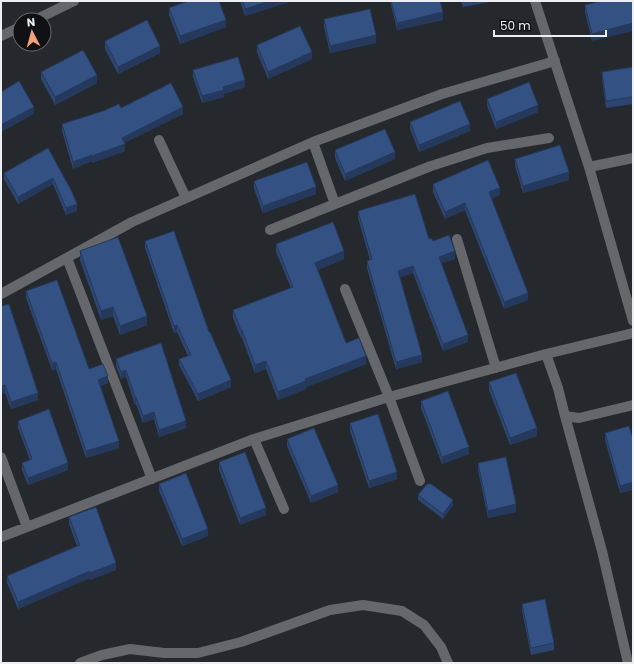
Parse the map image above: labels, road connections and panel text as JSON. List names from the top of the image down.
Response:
{
  "scale_bar": "50 m",
  "north": "top"
}
